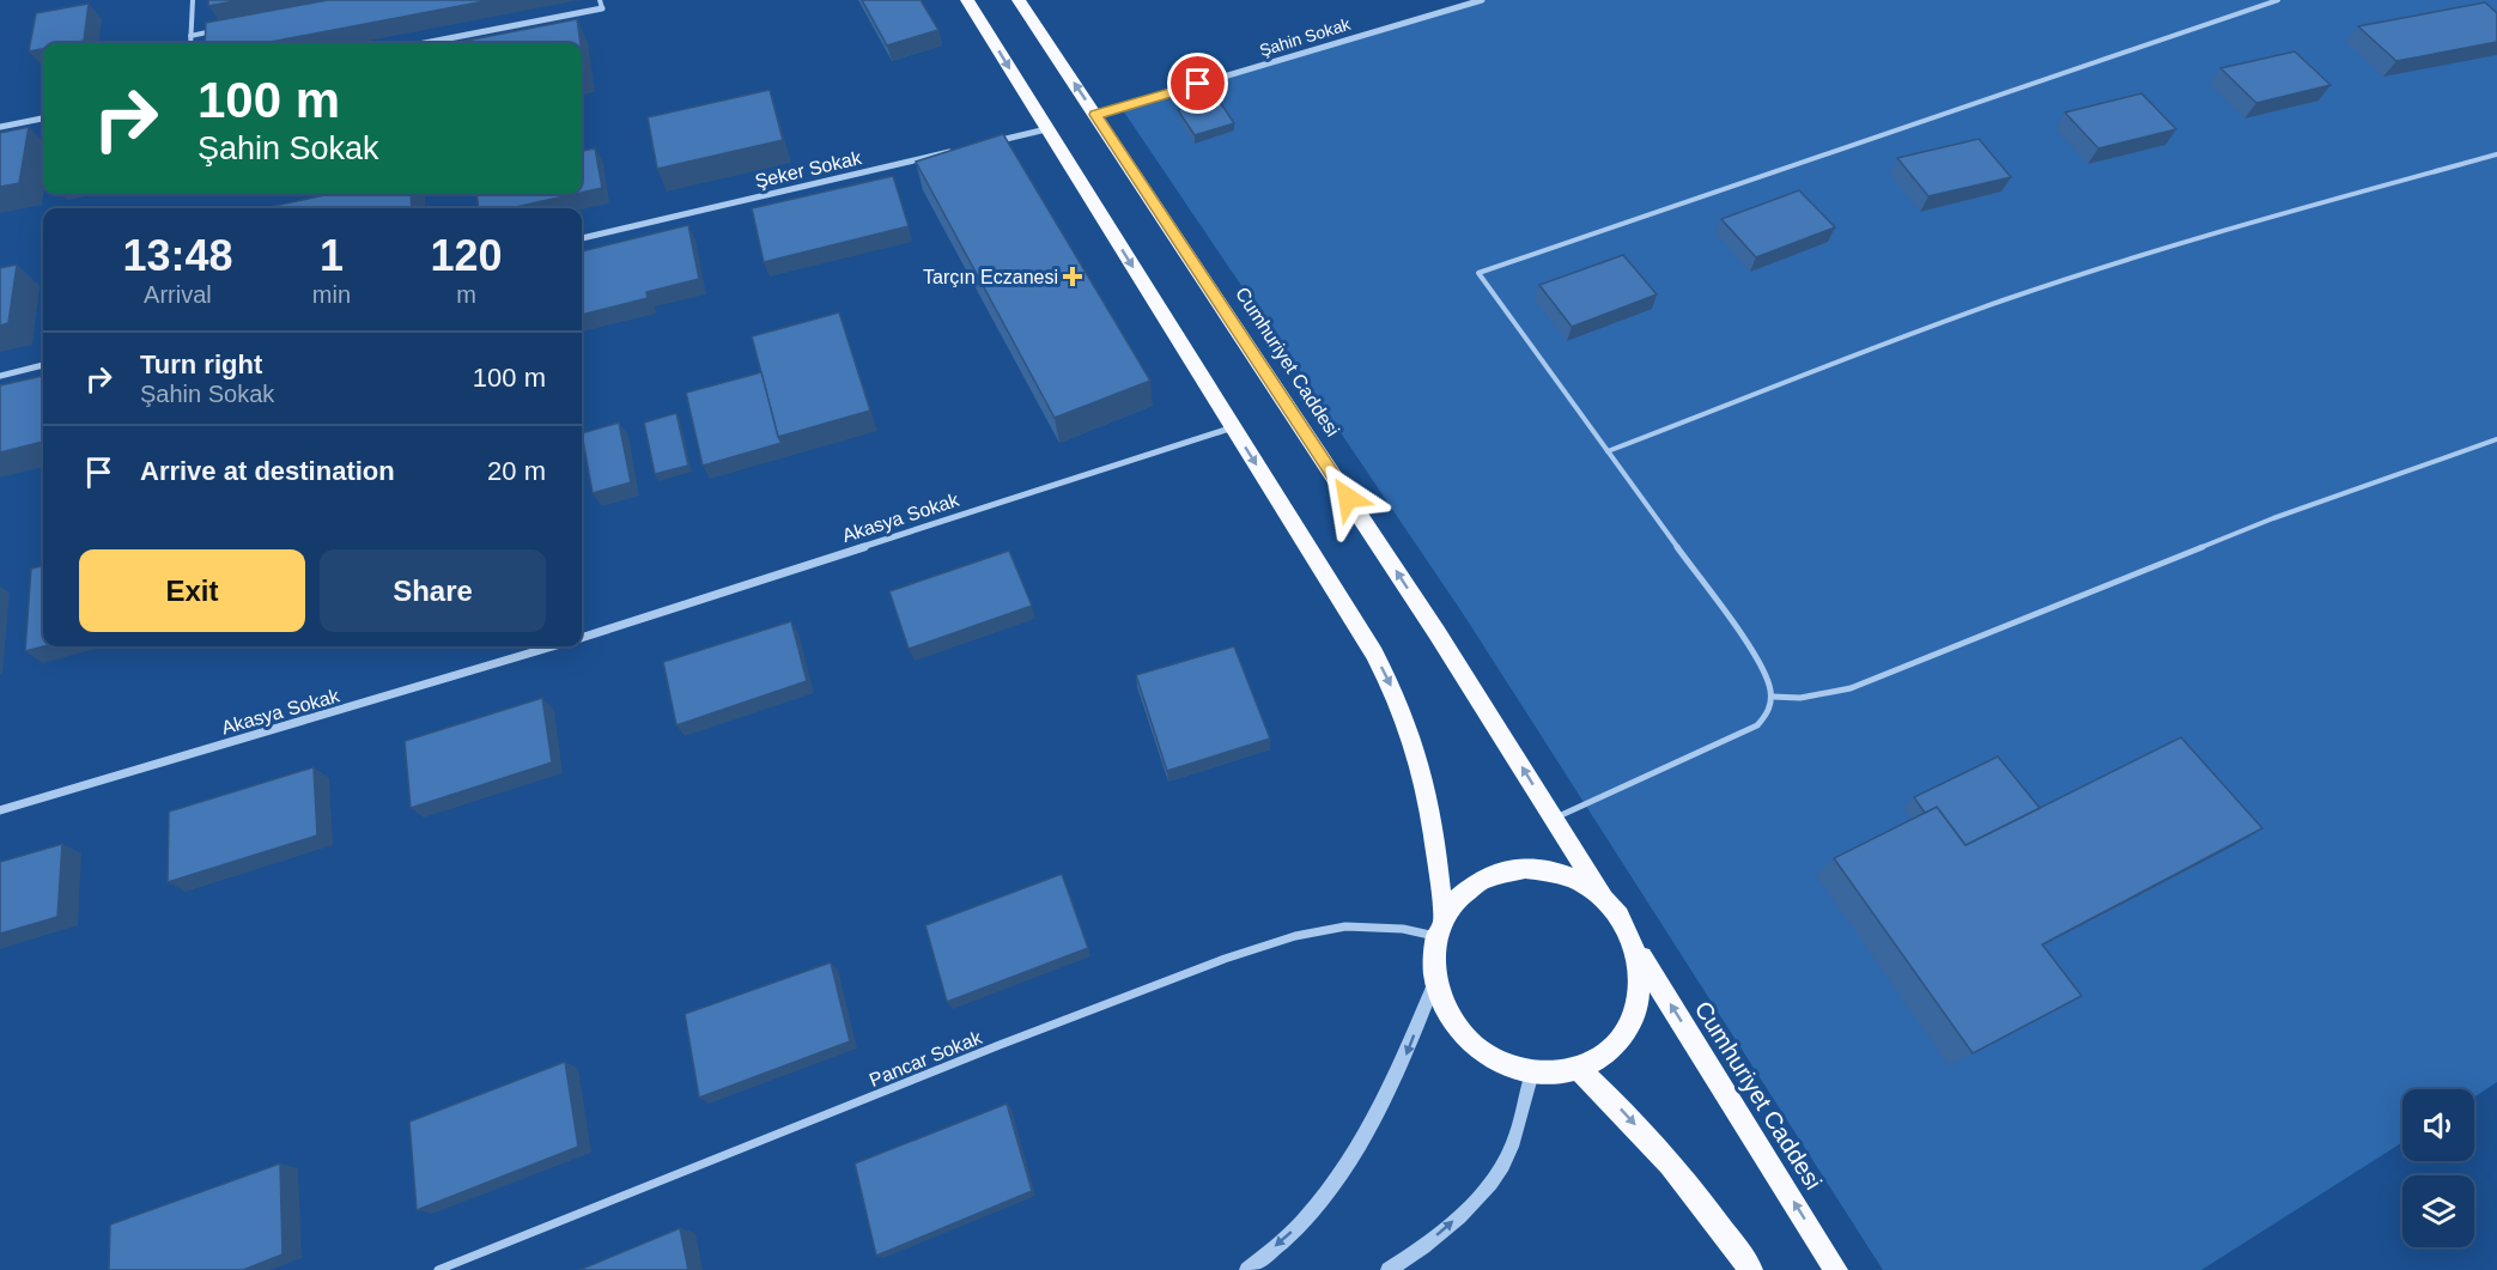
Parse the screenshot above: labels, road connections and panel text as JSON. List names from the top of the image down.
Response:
{
  "streets": {
    "highway": ["Cumhuriyet Caddesi"],
    "street": [
      "Şahin Sokak",
      "Şeker Sokak",
      "Akasya Sokak",
      "Pancar Sokak"
    ]
  },
  "crossings": [
    ["Şahin Sokak", "Cumhuriyet Caddesi"],
    ["Cumhuriyet Caddesi", "Akasya Sokak"],
    ["Cumhuriyet Caddesi", "Pancar Sokak"]
  ],
  "places": {
    "health": ["Tarçın Eczanesi"]
  },
  "page": {
    "turn": ["100 m", "Şahin Sokak"],
    "eta": [
      "13:48",
      "Arrival",
      "1",
      "min",
      "120",
      "m"
    ],
    "list": [
      {
        "name": "Turn right",
        "note": "Şahin Sokak",
        "value": "100 m"
      },
      {
        "name": "Arrive at destination",
        "value": "20 m"
      }
    ],
    "buttons": ["Exit", "Share"]
  }
}
